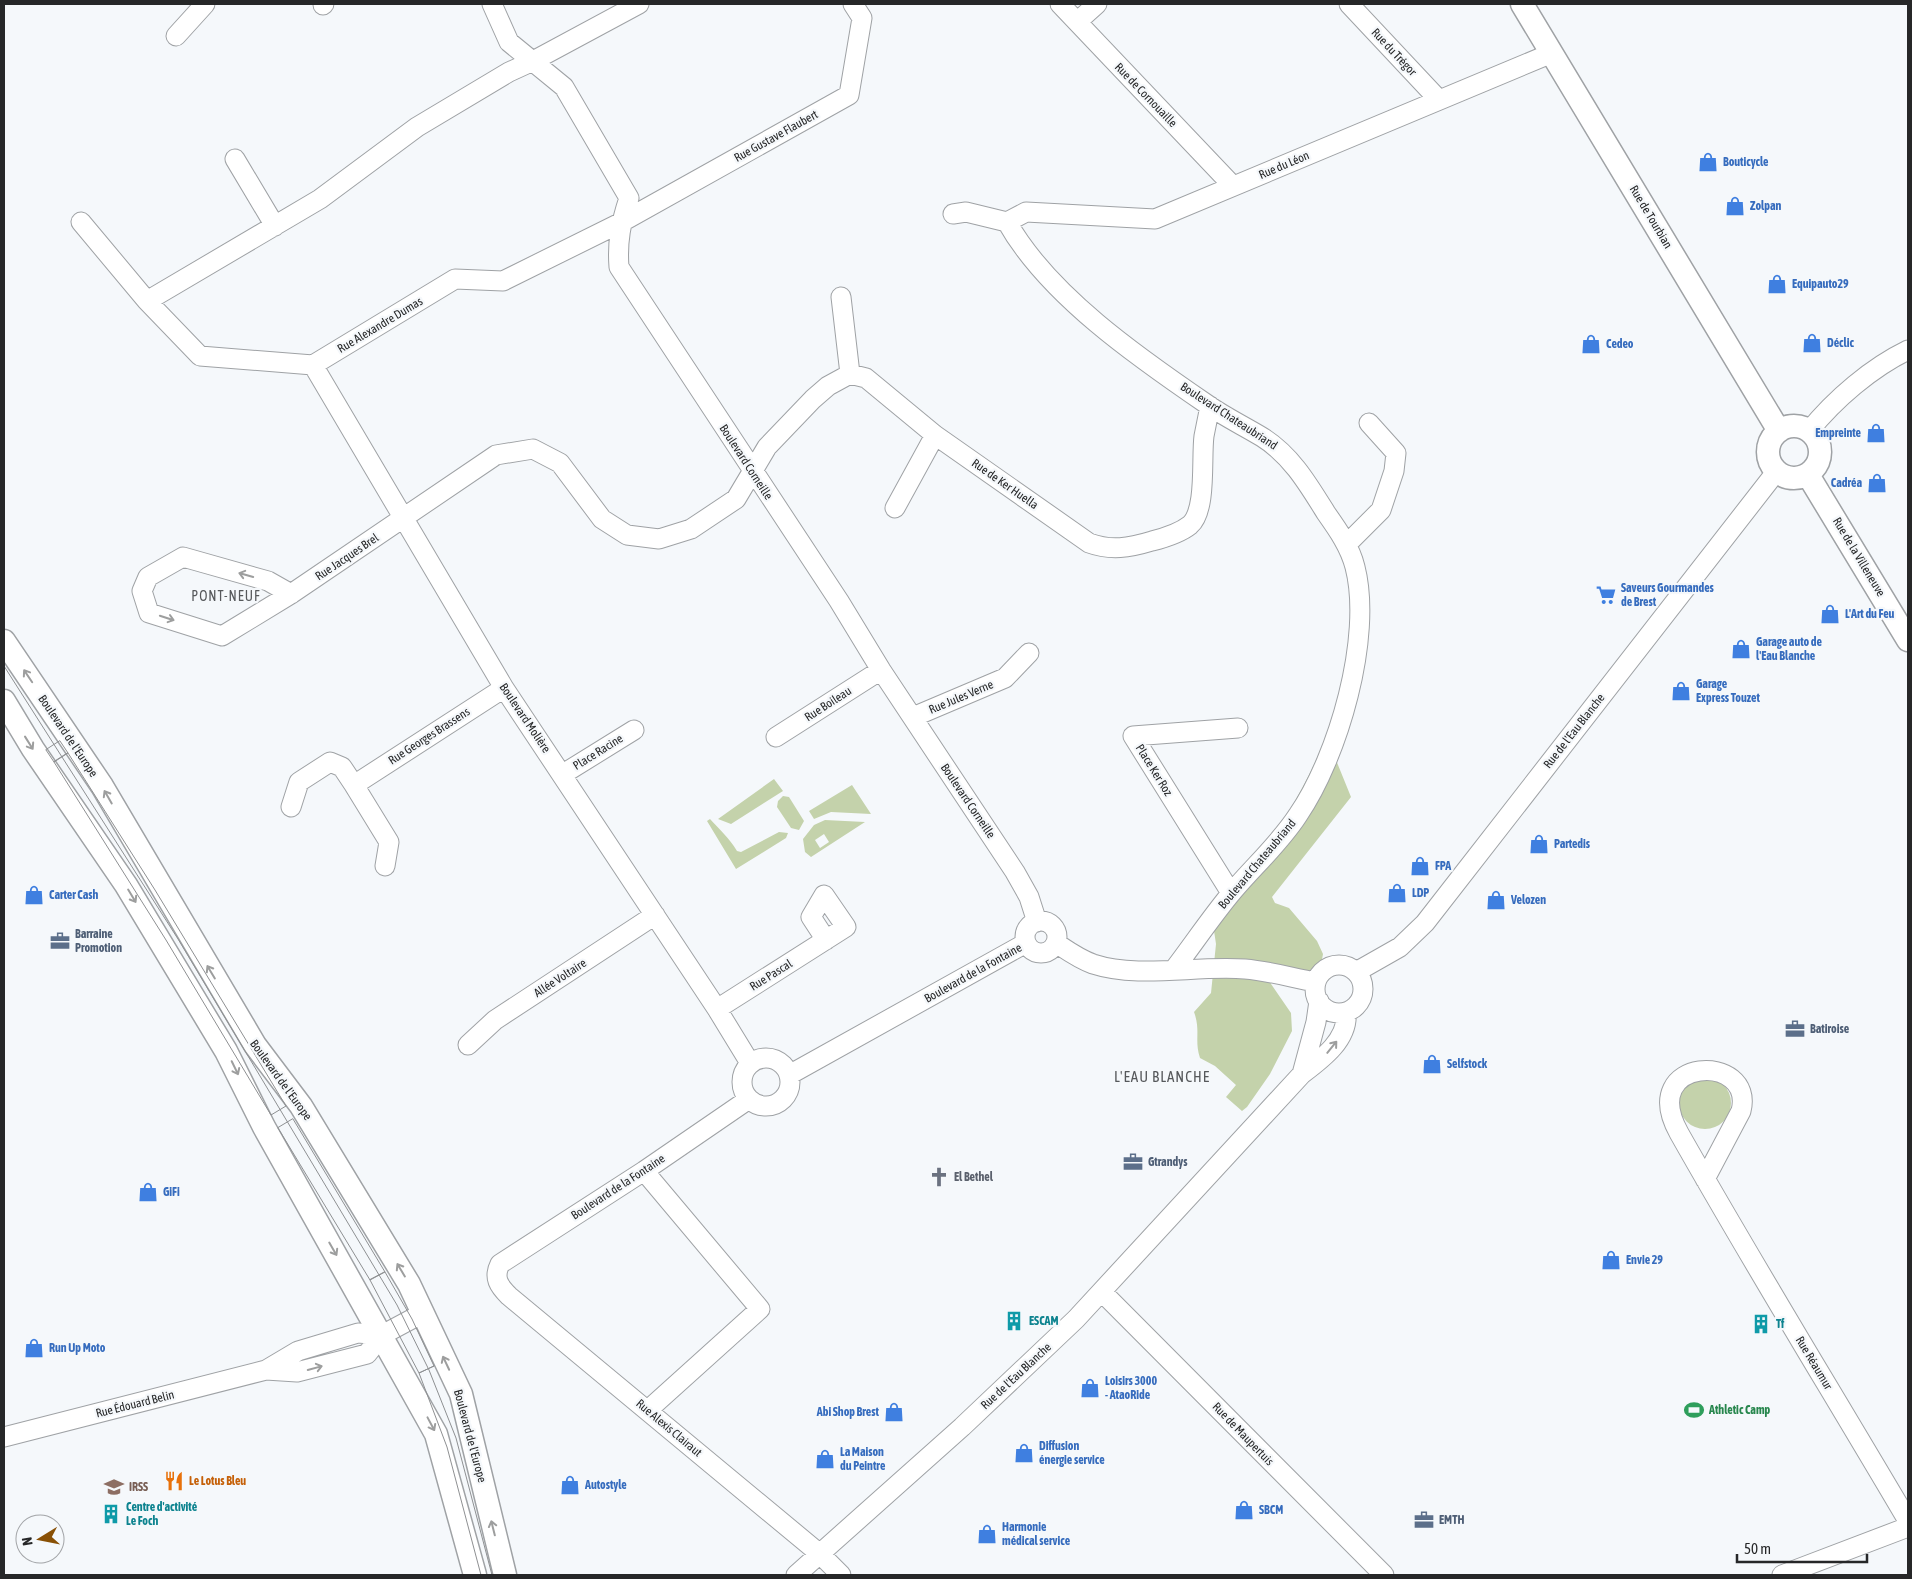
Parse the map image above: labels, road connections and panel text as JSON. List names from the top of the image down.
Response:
{
  "streets": {
    "main road": ["Rue de Tourbian", "Rue de la Villeneuve", "Boulevard de l'Europe"],
    "street": [
      "Rue du Trégor",
      "Rue de Cornouaille",
      "Rue Gustave Flaubert",
      "Rue du Léon",
      "Rue Alexandre Dumas",
      "Boulevard Chateaubriand",
      "Boulevard Corneille",
      "Rue de Ker Huella",
      "Rue Jacques Brel",
      "Rue Jules Verne",
      "Rue Boileau",
      "Boulevard Molière",
      "Rue de l'Eau Blanche",
      "Rue Georges Brassens",
      "Place Racine",
      "Place Ker Roz",
      "Boulevard de la Fontaine",
      "Rue Pascal",
      "Allée Voltaire",
      "Rue Réaumur",
      "Rue Édouard Belin",
      "Rue Alexis Clairaut",
      "Rue de Maupertuis"
    ]
  },
  "crossings": [
    ["Rue du Trégor", "Rue du Léon"],
    ["Rue de Cornouaille", "Rue du Léon"],
    ["Rue Gustave Flaubert", "Rue Alexandre Dumas"],
    ["Rue Gustave Flaubert", "Boulevard Corneille"],
    ["Rue du Léon", "Rue de Tourbian"],
    ["Rue du Léon", "Boulevard Chateaubriand"],
    ["Rue de Tourbian", "Rue de la Villeneuve"],
    ["Rue de Tourbian", "Rue de l'Eau Blanche"],
    ["Rue Alexandre Dumas", "Boulevard Corneille"],
    ["Rue Alexandre Dumas", "Boulevard Molière"],
    ["Boulevard Chateaubriand", "Rue de Ker Huella"],
    ["Boulevard Chateaubriand", "Place Ker Roz"],
    ["Boulevard Corneille", "Rue Jacques Brel"],
    ["Boulevard Corneille", "Rue Jules Verne"],
    ["Boulevard Corneille", "Rue Boileau"],
    ["Boulevard Corneille", "Boulevard de la Fontaine"],
    ["Rue Jacques Brel", "Boulevard Molière"],
    ["Rue de la Villeneuve", "Rue de l'Eau Blanche"],
    ["Boulevard Molière", "Rue Georges Brassens"],
    ["Boulevard Molière", "Place Racine"],
    ["Boulevard Molière", "Boulevard de la Fontaine"],
    ["Boulevard Molière", "Rue Pascal"],
    ["Boulevard Molière", "Allée Voltaire"],
    ["Rue de l'Eau Blanche", "Rue Alexis Clairaut"],
    ["Rue de l'Eau Blanche", "Rue de Maupertuis"],
    ["Boulevard de l'Europe", "Rue Édouard Belin"],
    ["Boulevard de la Fontaine", "Rue Alexis Clairaut"]
  ],
  "districts": ["PONT-NEUF", "L'EAU BLANCHE"],
  "places": {
    "shop": [
      "Bouticycle",
      "Zolpan",
      "Equipauto29",
      "Déclic",
      "Cedeo",
      "Empreinte",
      "Cadréa",
      "L'Art du Feu",
      "Garage auto de l'Eau Blanche",
      "Garage Express Touzet",
      "Partedis",
      "FPA",
      "LDP",
      "Carter Cash",
      "Velozen",
      "Selfstock",
      "GiFi",
      "Envie 29",
      "Run Up Moto",
      "Loisirs 3000 - AtaoRide",
      "Abi Shop Brest",
      "Diffusion énergie service",
      "La Maison du Peintre",
      "Autostyle",
      "SBCM",
      "Harmonie médical service"
    ],
    "supermarket": ["Saveurs Gourmandes de Brest"],
    "office": [
      "Barraine Promotion",
      "Batiroise",
      "Gtrandys",
      "EMTH"
    ],
    "church": ["El Bethel"],
    "building": ["ESCAM", "Tf", "Centre d'activité Le Foch"],
    "sports": ["Athletic Camp"],
    "restaurant": ["Le Lotus Bleu"],
    "school or university": ["IRSS"]
  },
  "scale_bar": "50 m",
  "north": "left"
}
